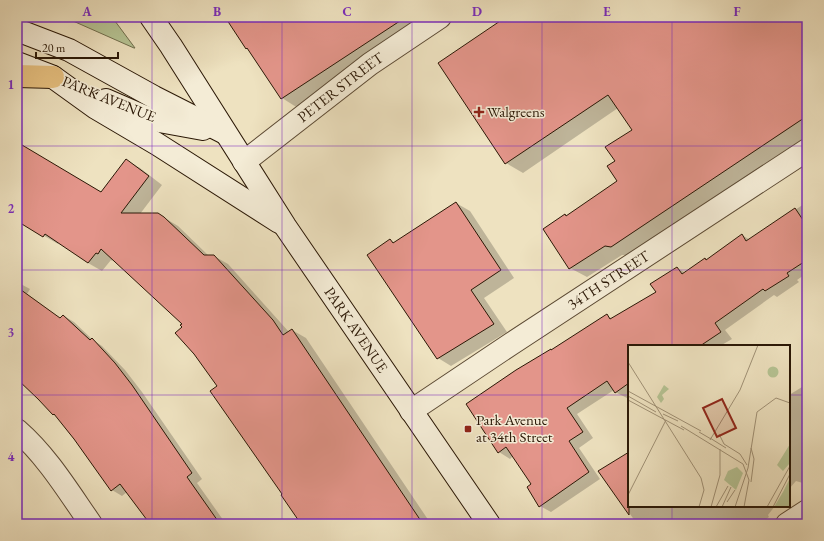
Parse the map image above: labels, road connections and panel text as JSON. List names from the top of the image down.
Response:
{
  "streets": {
    "main road": ["PETER STREET", "PARK AVENUE", "34TH STREET"]
  },
  "crossings": [
    ["PETER STREET", "PARK AVENUE"],
    ["PARK AVENUE", "34TH STREET"]
  ],
  "places": {
    "health": ["Walgreens"],
    "transit": ["Park Avenue at 34th Street"]
  },
  "scale_bar": "20 m",
  "grid": {
    "columns": [
      "A",
      "B",
      "C",
      "D",
      "E",
      "F"
    ],
    "rows": [
      "1",
      "2",
      "3",
      "4"
    ]
  }
}
